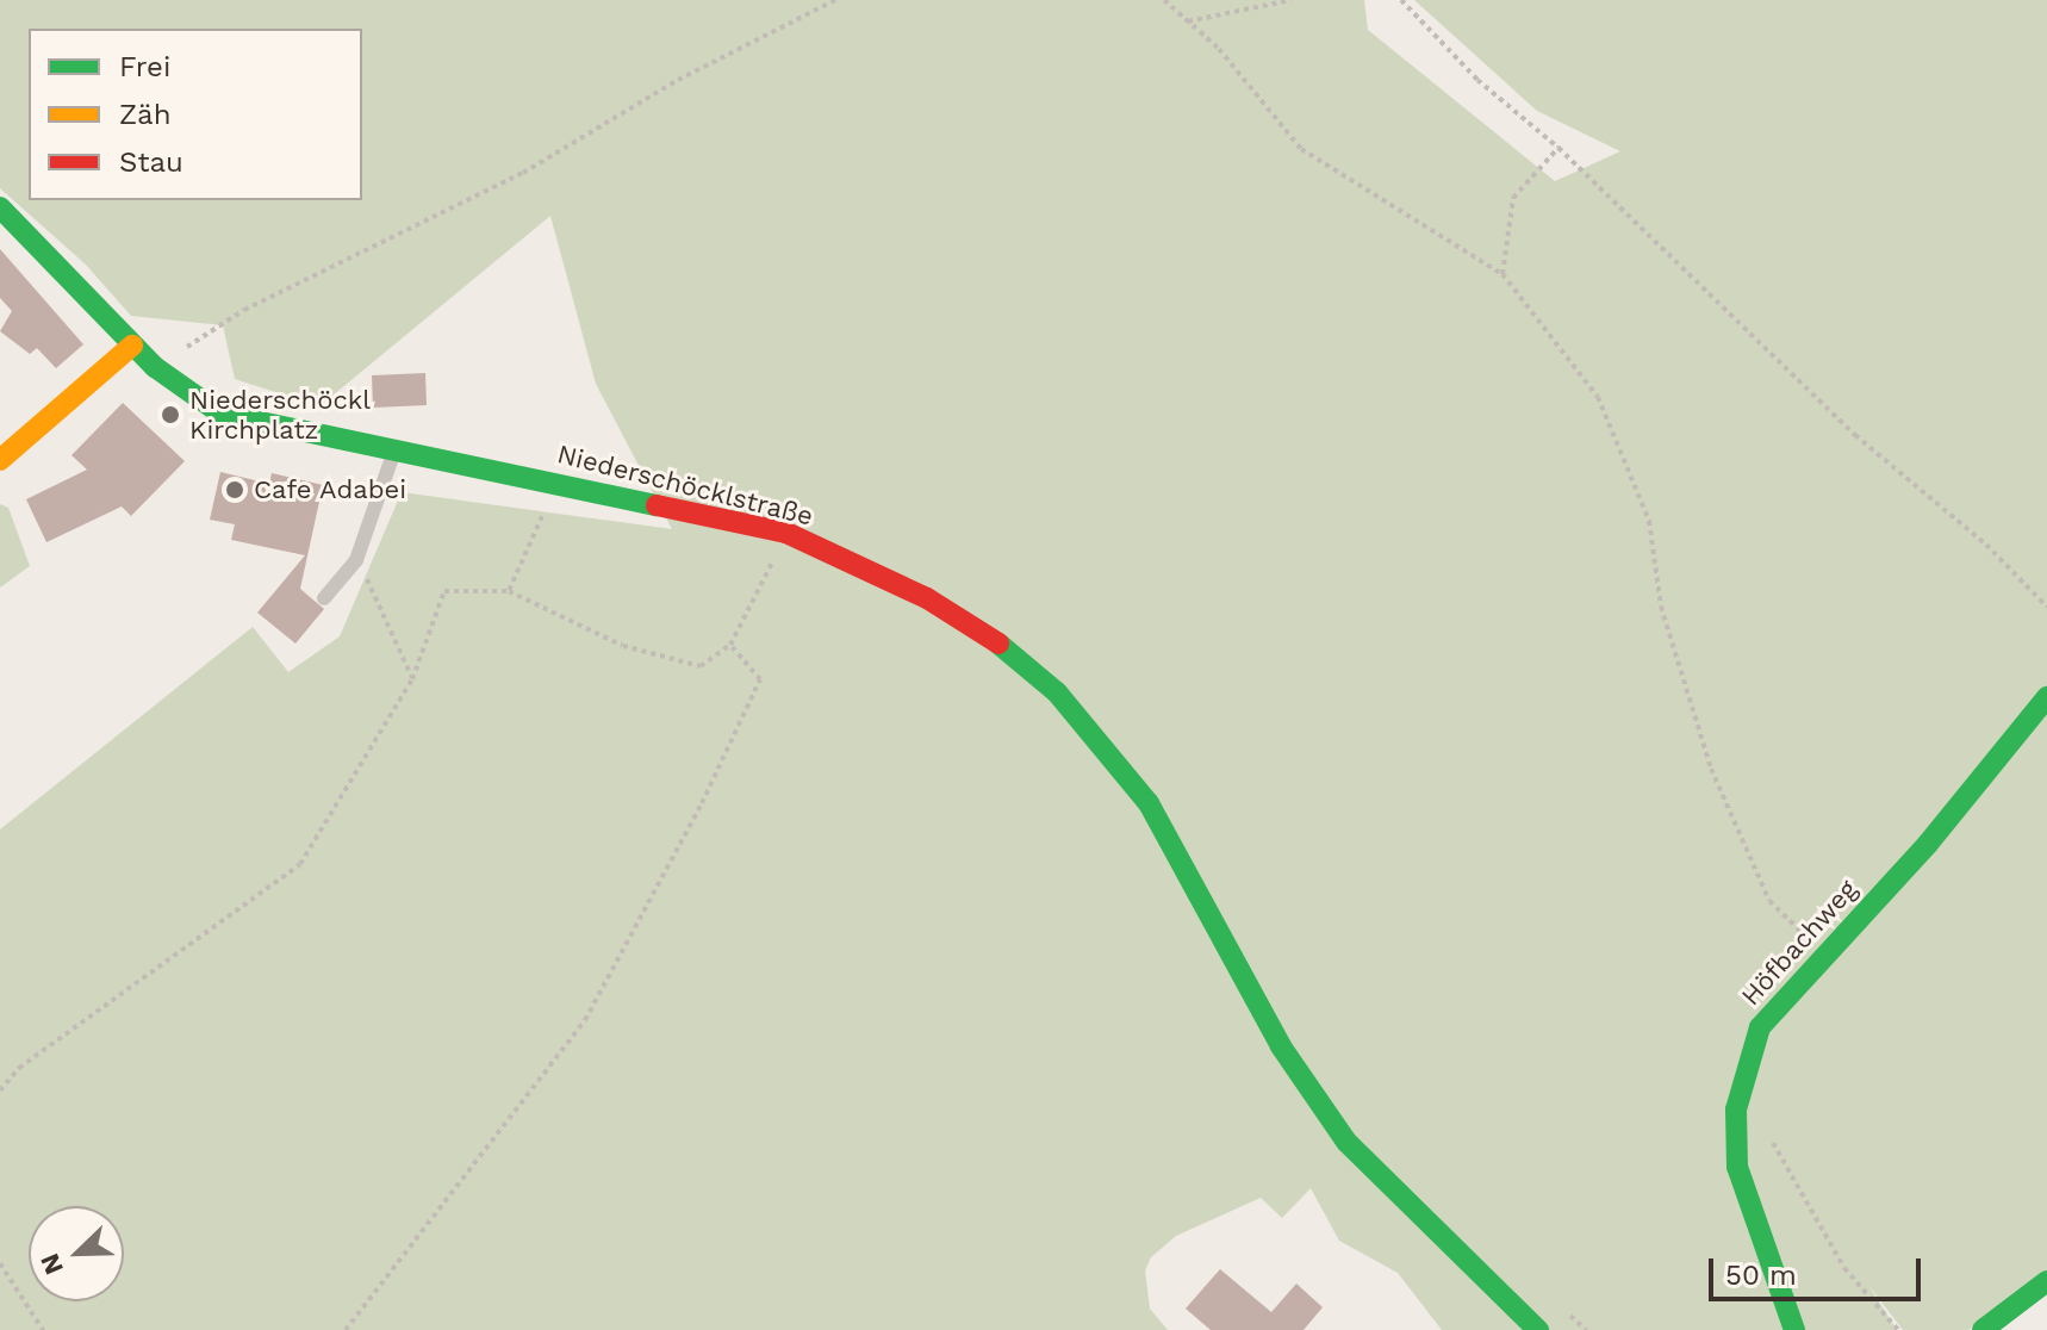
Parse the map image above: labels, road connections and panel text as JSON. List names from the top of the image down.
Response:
{
  "streets": {
    "main road": ["Niederschöcklstraße", "Höfbachweg"]
  },
  "places": ["Niederschöckl Kirchplatz", "Cafe Adabei"],
  "legend": ["Frei", "Zäh", "Stau"],
  "scale_bar": "50 m",
  "north": "bottom left"
}
